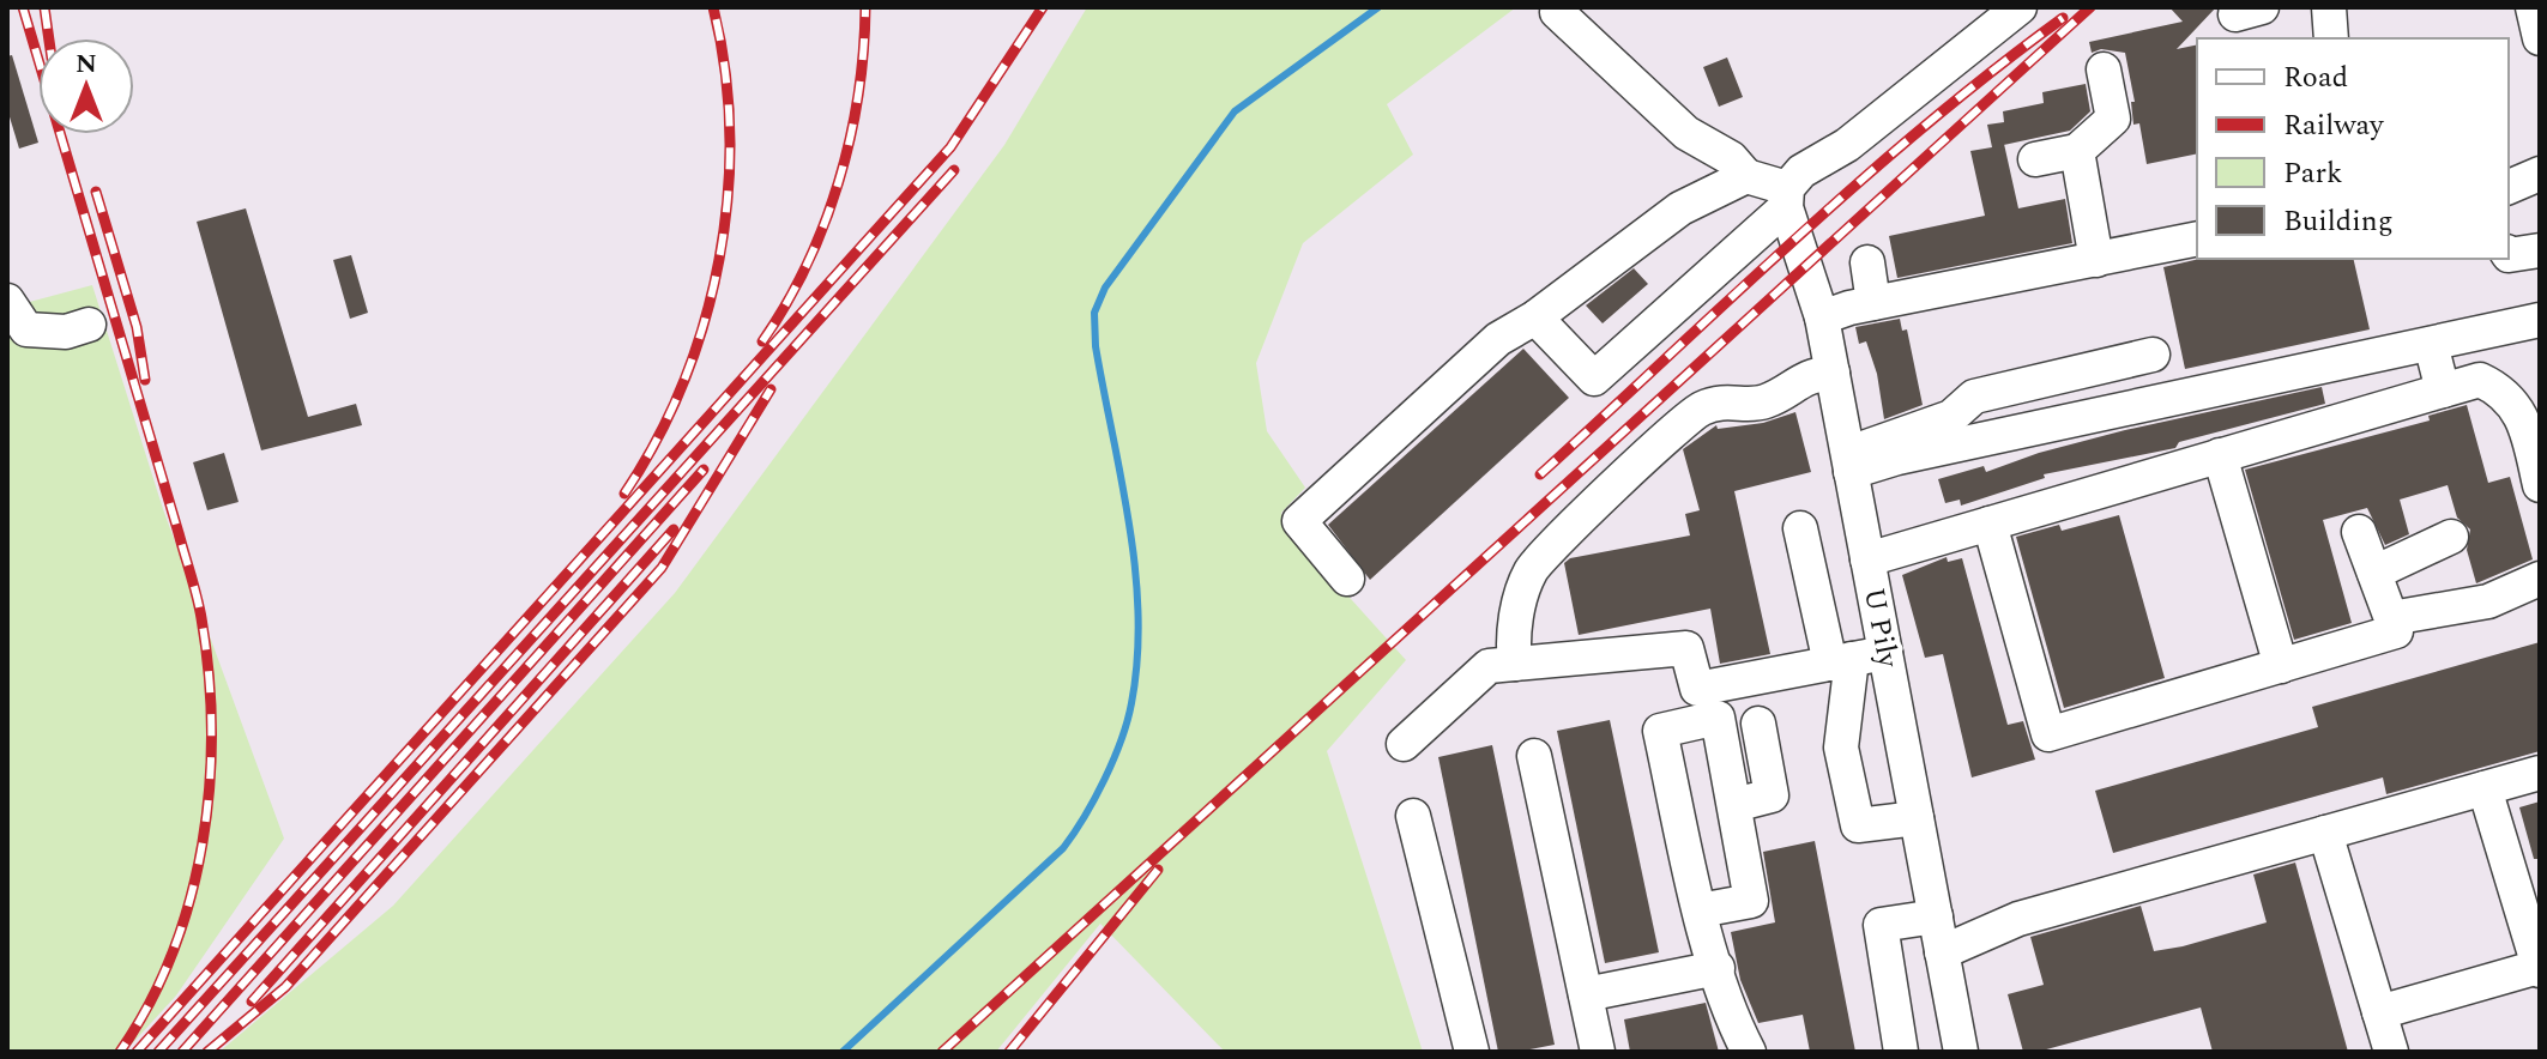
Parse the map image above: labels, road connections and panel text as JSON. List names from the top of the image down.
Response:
{
  "streets": {
    "street": ["U Pily"]
  },
  "legend": [
    "Road",
    "Railway",
    "Park",
    "Building"
  ],
  "north": "top"
}
